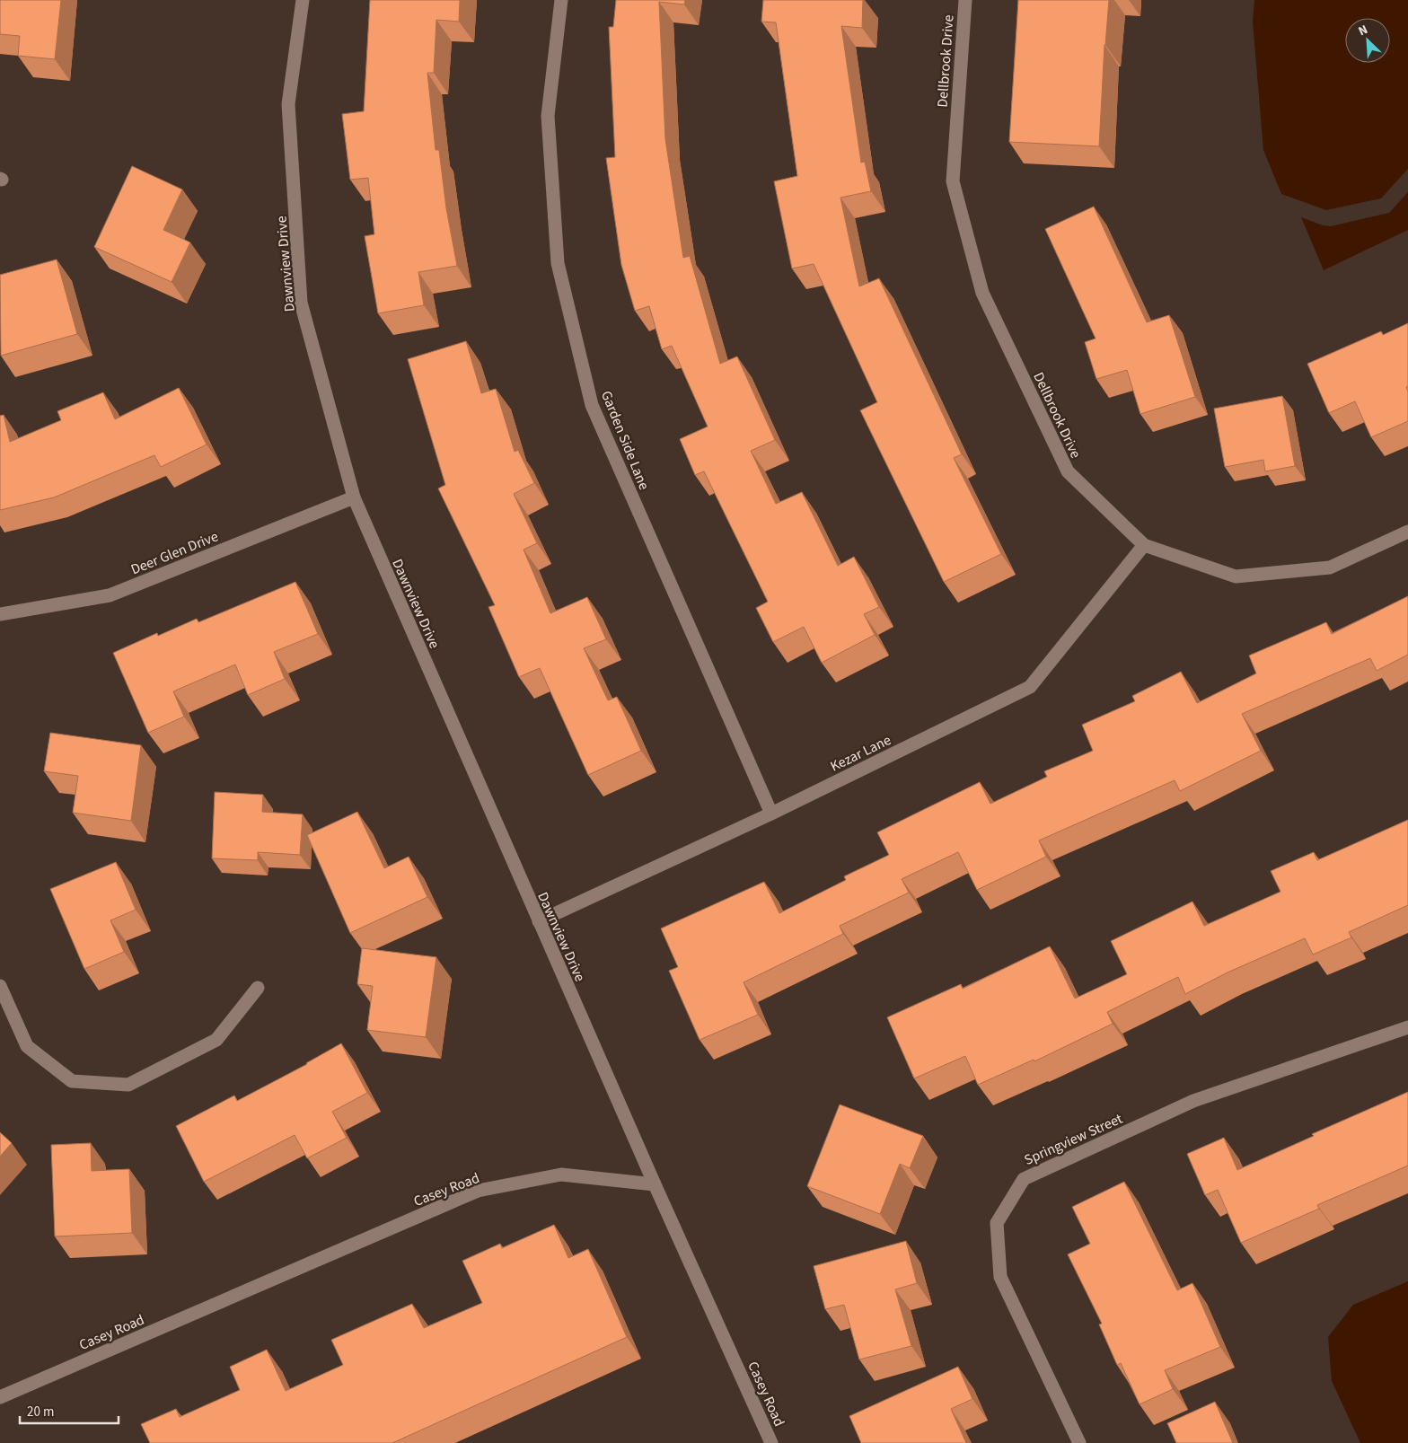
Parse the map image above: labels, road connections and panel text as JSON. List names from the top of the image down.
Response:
{
  "streets": {
    "street": [
      "Dellbrook Drive",
      "Dawnview Drive",
      "Garden Side Lane",
      "Deer Glen Drive",
      "Kezar Lane",
      "Springview Street",
      "Casey Road"
    ]
  },
  "crossings": [
    ["Dellbrook Drive", "Kezar Lane"],
    ["Dawnview Drive", "Deer Glen Drive"],
    ["Dawnview Drive", "Kezar Lane"],
    ["Dawnview Drive", "Casey Road"],
    ["Garden Side Lane", "Kezar Lane"]
  ],
  "scale_bar": "20 m",
  "north": "top left"
}
